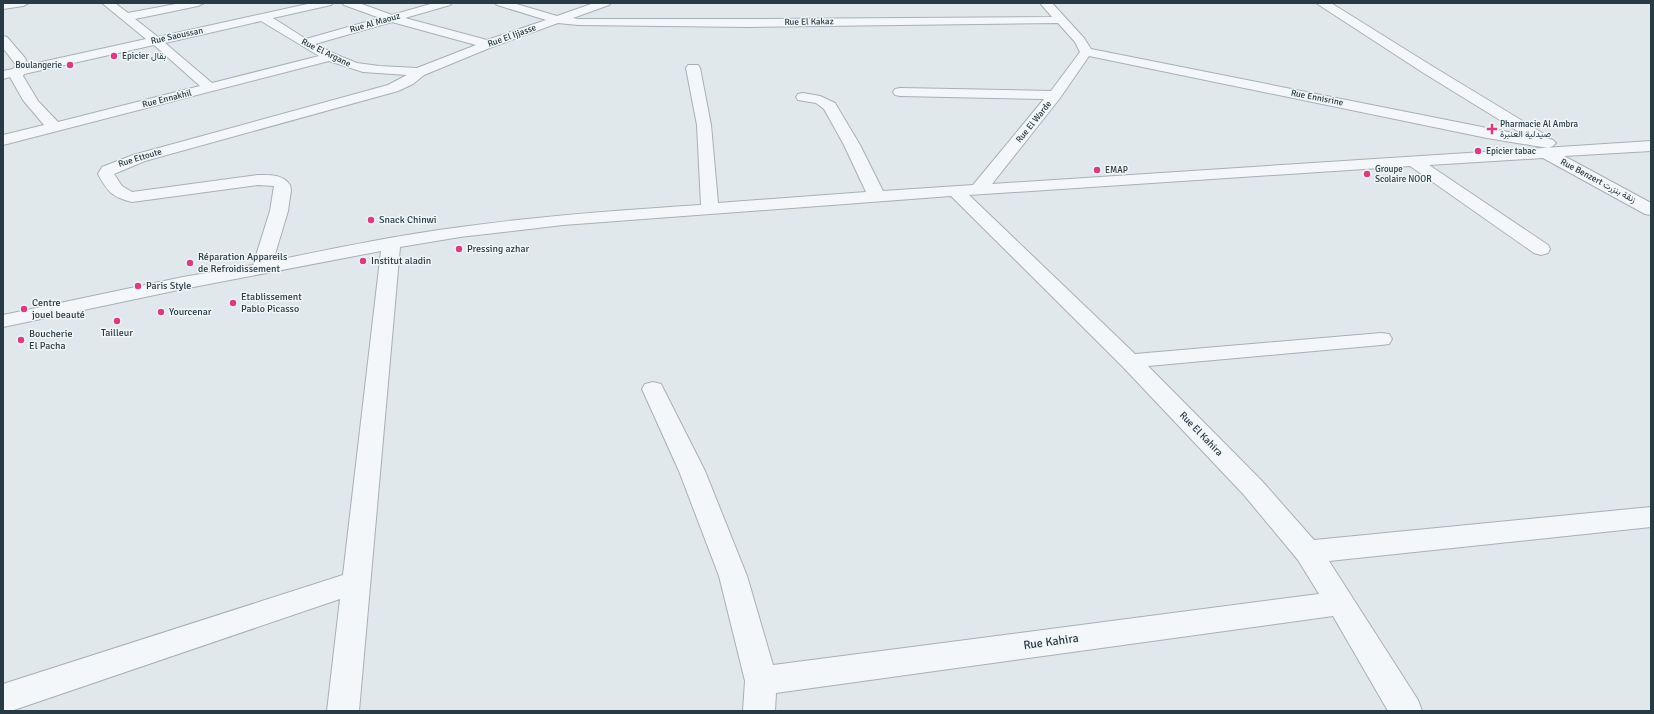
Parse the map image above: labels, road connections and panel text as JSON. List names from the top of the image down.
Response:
{
  "streets": {
    "street": [
      "Rue El Kakaz",
      "Rue Al Maouz",
      "Rue Saoussan",
      "Rue El Ijjasse",
      "Rue El Argane",
      "Rue Ennisrine",
      "Rue Ennakhil",
      "Rue El Warde",
      "Rue Ettoute",
      "Rue Benzert زنقة بنزرت",
      "Rue El Kahira",
      "Rue Kahira"
    ]
  },
  "crossings": [
    ["Rue El Kakaz", "Rue El Ijjasse"],
    ["Rue Al Maouz", "Rue El Argane"],
    ["Rue Saoussan", "Rue El Argane"],
    ["Rue El Ijjasse", "Rue El Argane"],
    ["Rue El Ijjasse", "Rue Ettoute"],
    ["Rue El Argane", "Rue Ennakhil"],
    ["Rue El Argane", "Rue Ettoute"],
    ["Rue Ennisrine", "Rue El Warde"],
    ["Rue Ennisrine", "Rue Benzert زنقة بنزرت"],
    ["Rue El Warde", "Rue El Kahira"],
    ["Rue El Kahira", "Rue Kahira"]
  ],
  "places": {
    "other": [
      "Epicier بقال",
      "Boulangerie",
      "Epicier tabac",
      "EMAP",
      "Groupe Scolaire NOOR",
      "Snack Chinwi",
      "Pressing azhar",
      "Institut aladin",
      "Réparation Appareils de Refroidissement",
      "Paris Style",
      "Etablissement Pablo Picasso",
      "Centre jouel beauté",
      "Yourcenar",
      "Tailleur",
      "Boucherie El Pacha"
    ],
    "health": ["Pharmacie Al Ambra صيدلية العنبرة"]
  }
}
